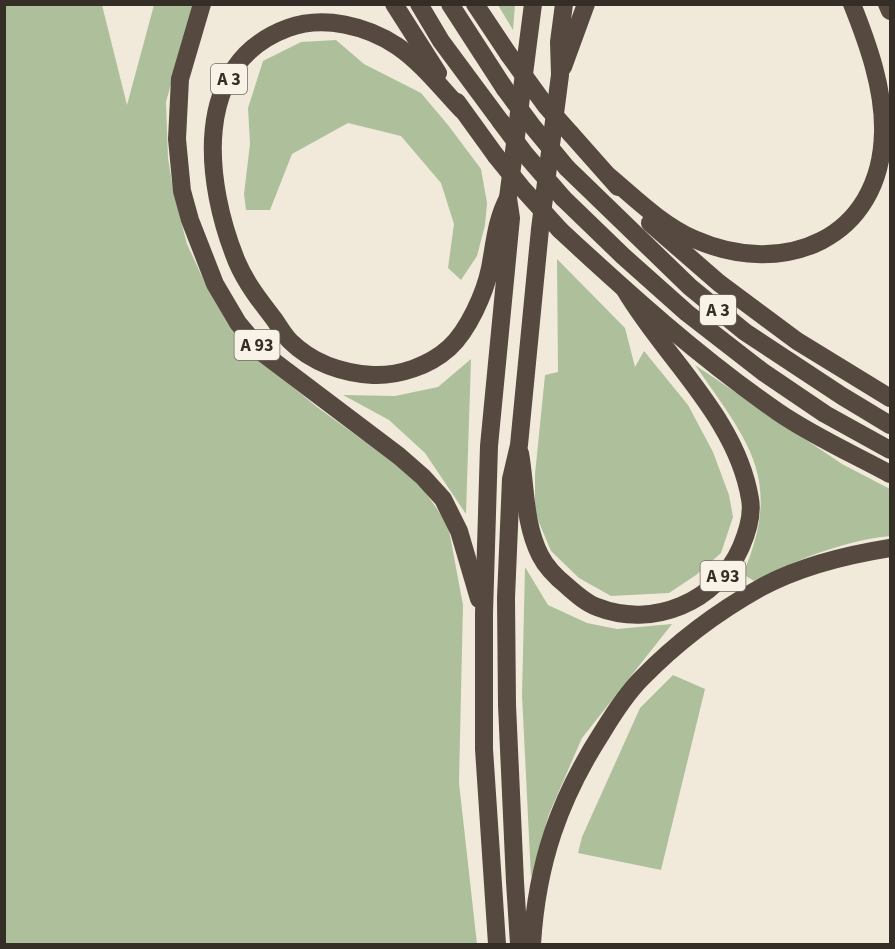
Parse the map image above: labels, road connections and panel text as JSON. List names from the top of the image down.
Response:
{
  "streets": {
    "highway": ["A 3", "A 93"]
  },
  "crossings": [
    ["A 3", "A 93"]
  ]
}
